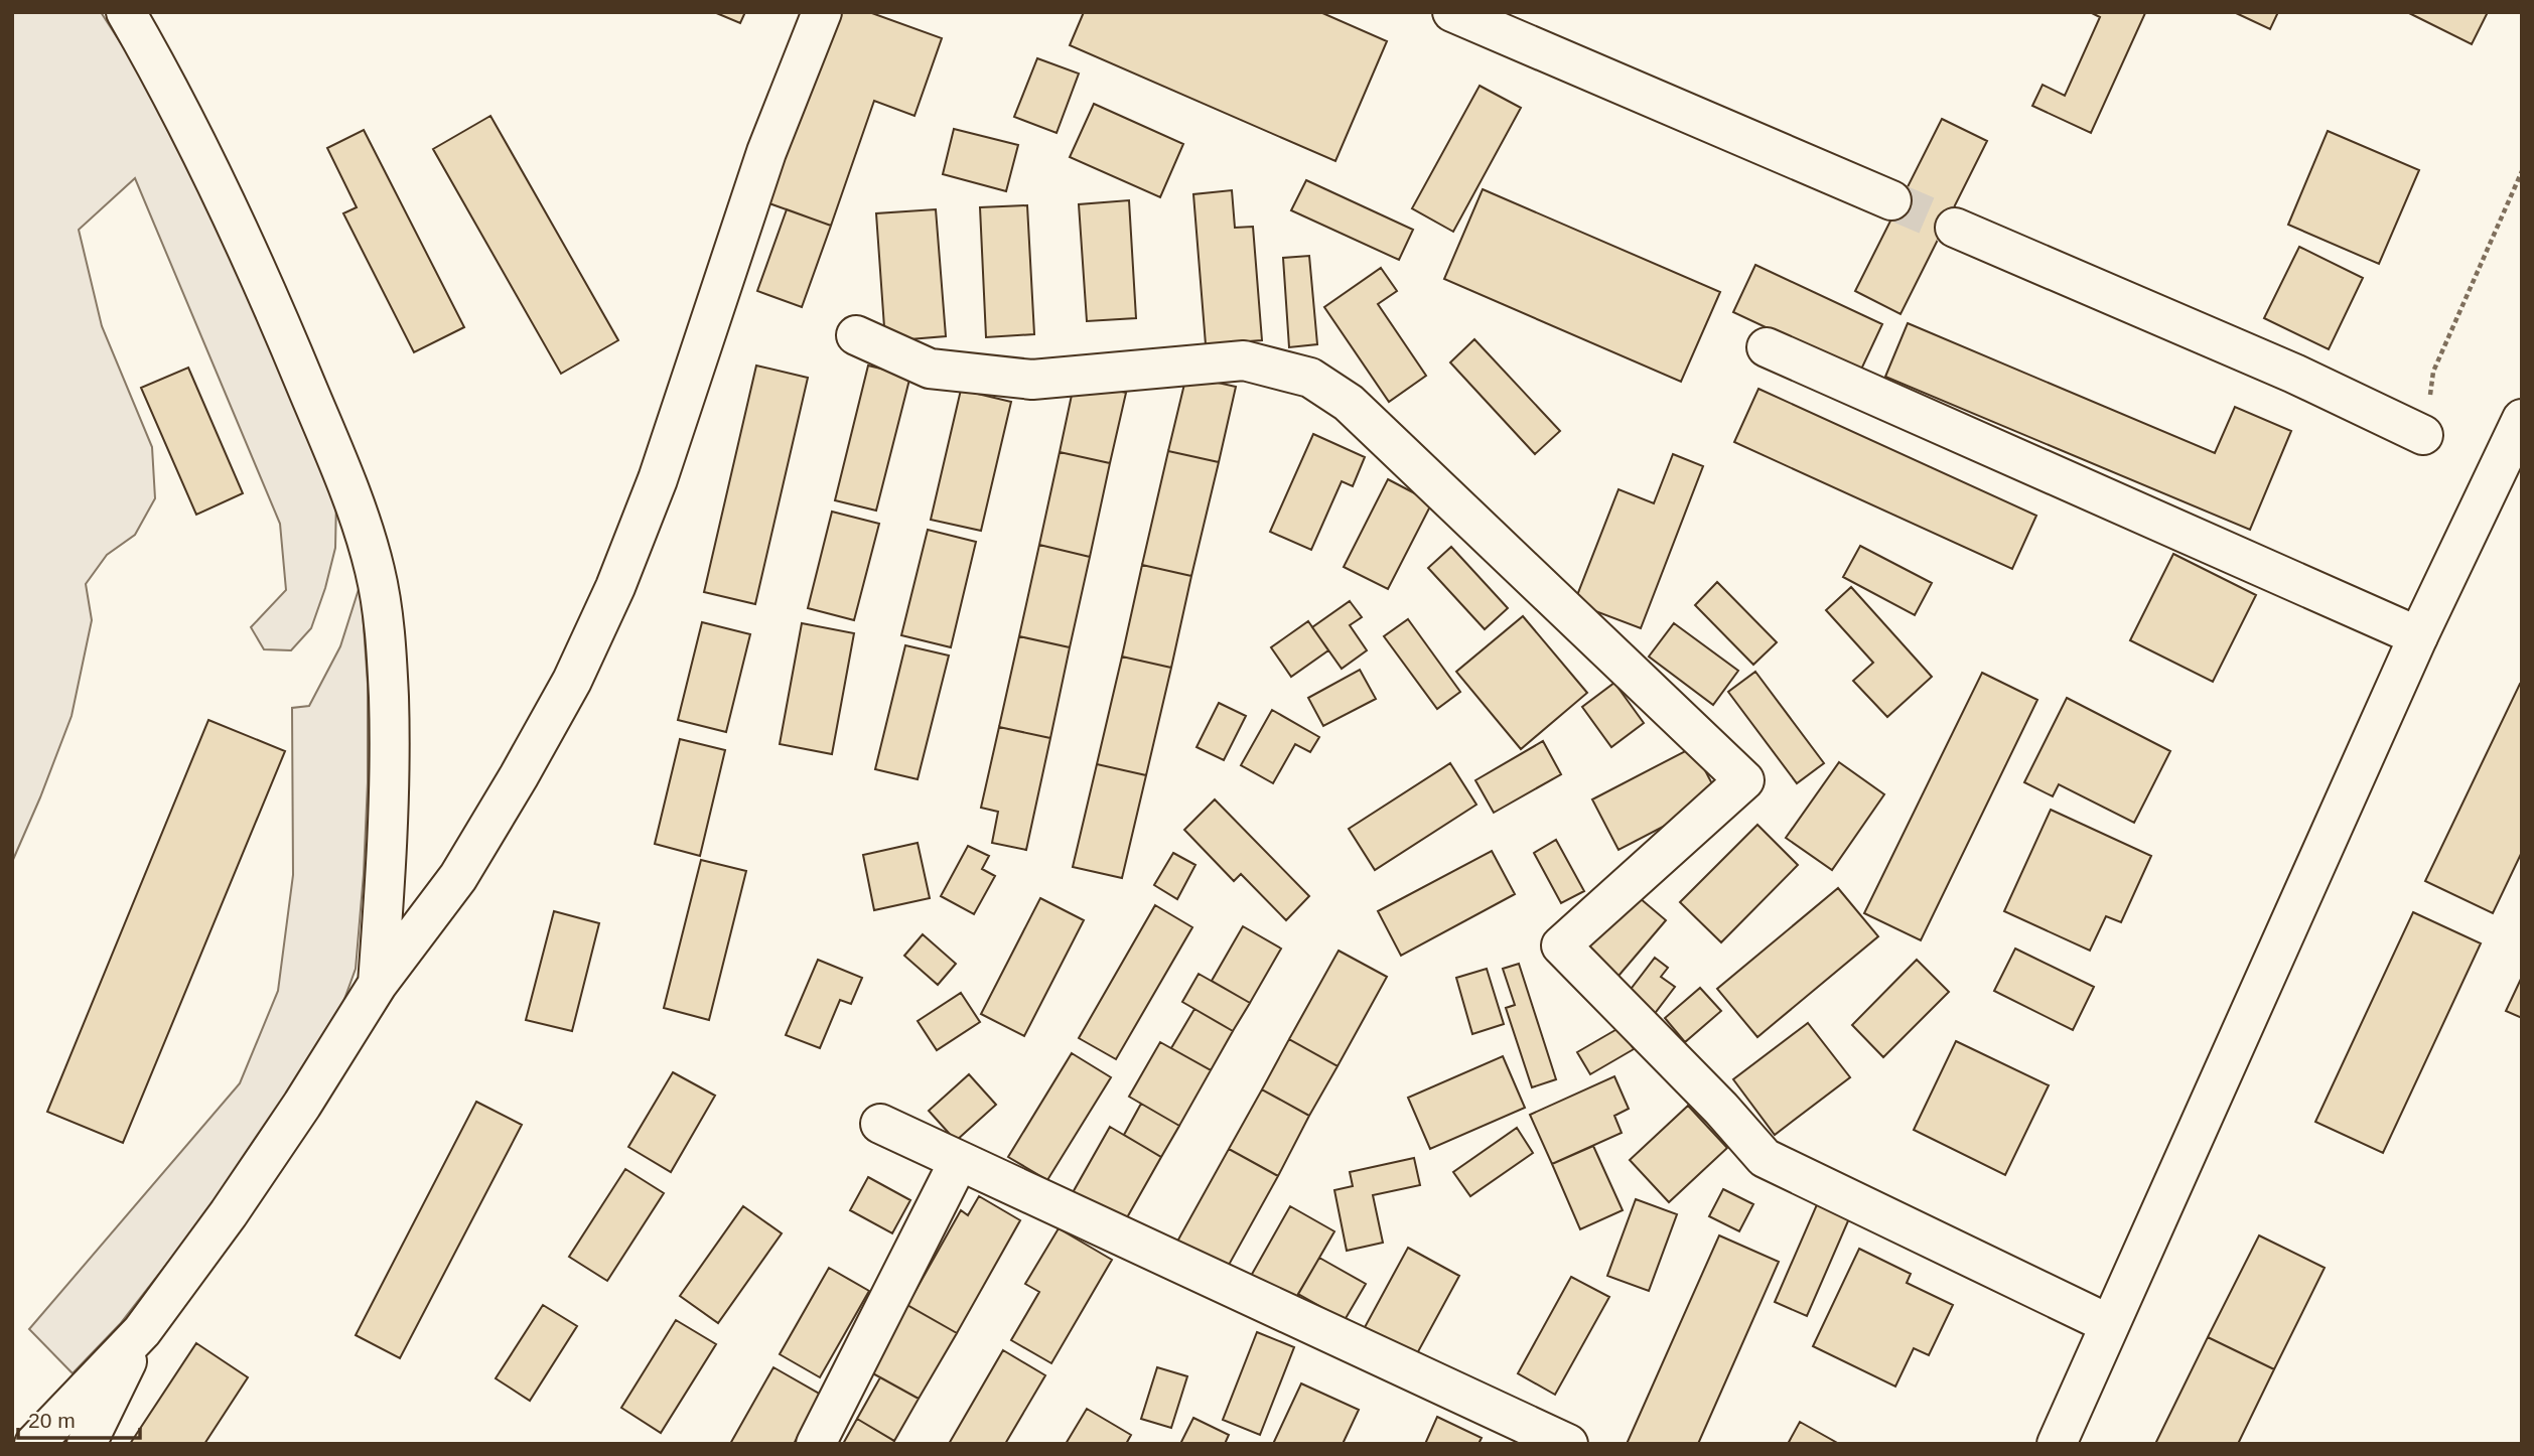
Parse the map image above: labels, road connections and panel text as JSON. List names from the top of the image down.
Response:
{
  "scale_bar": "20 m"
}
